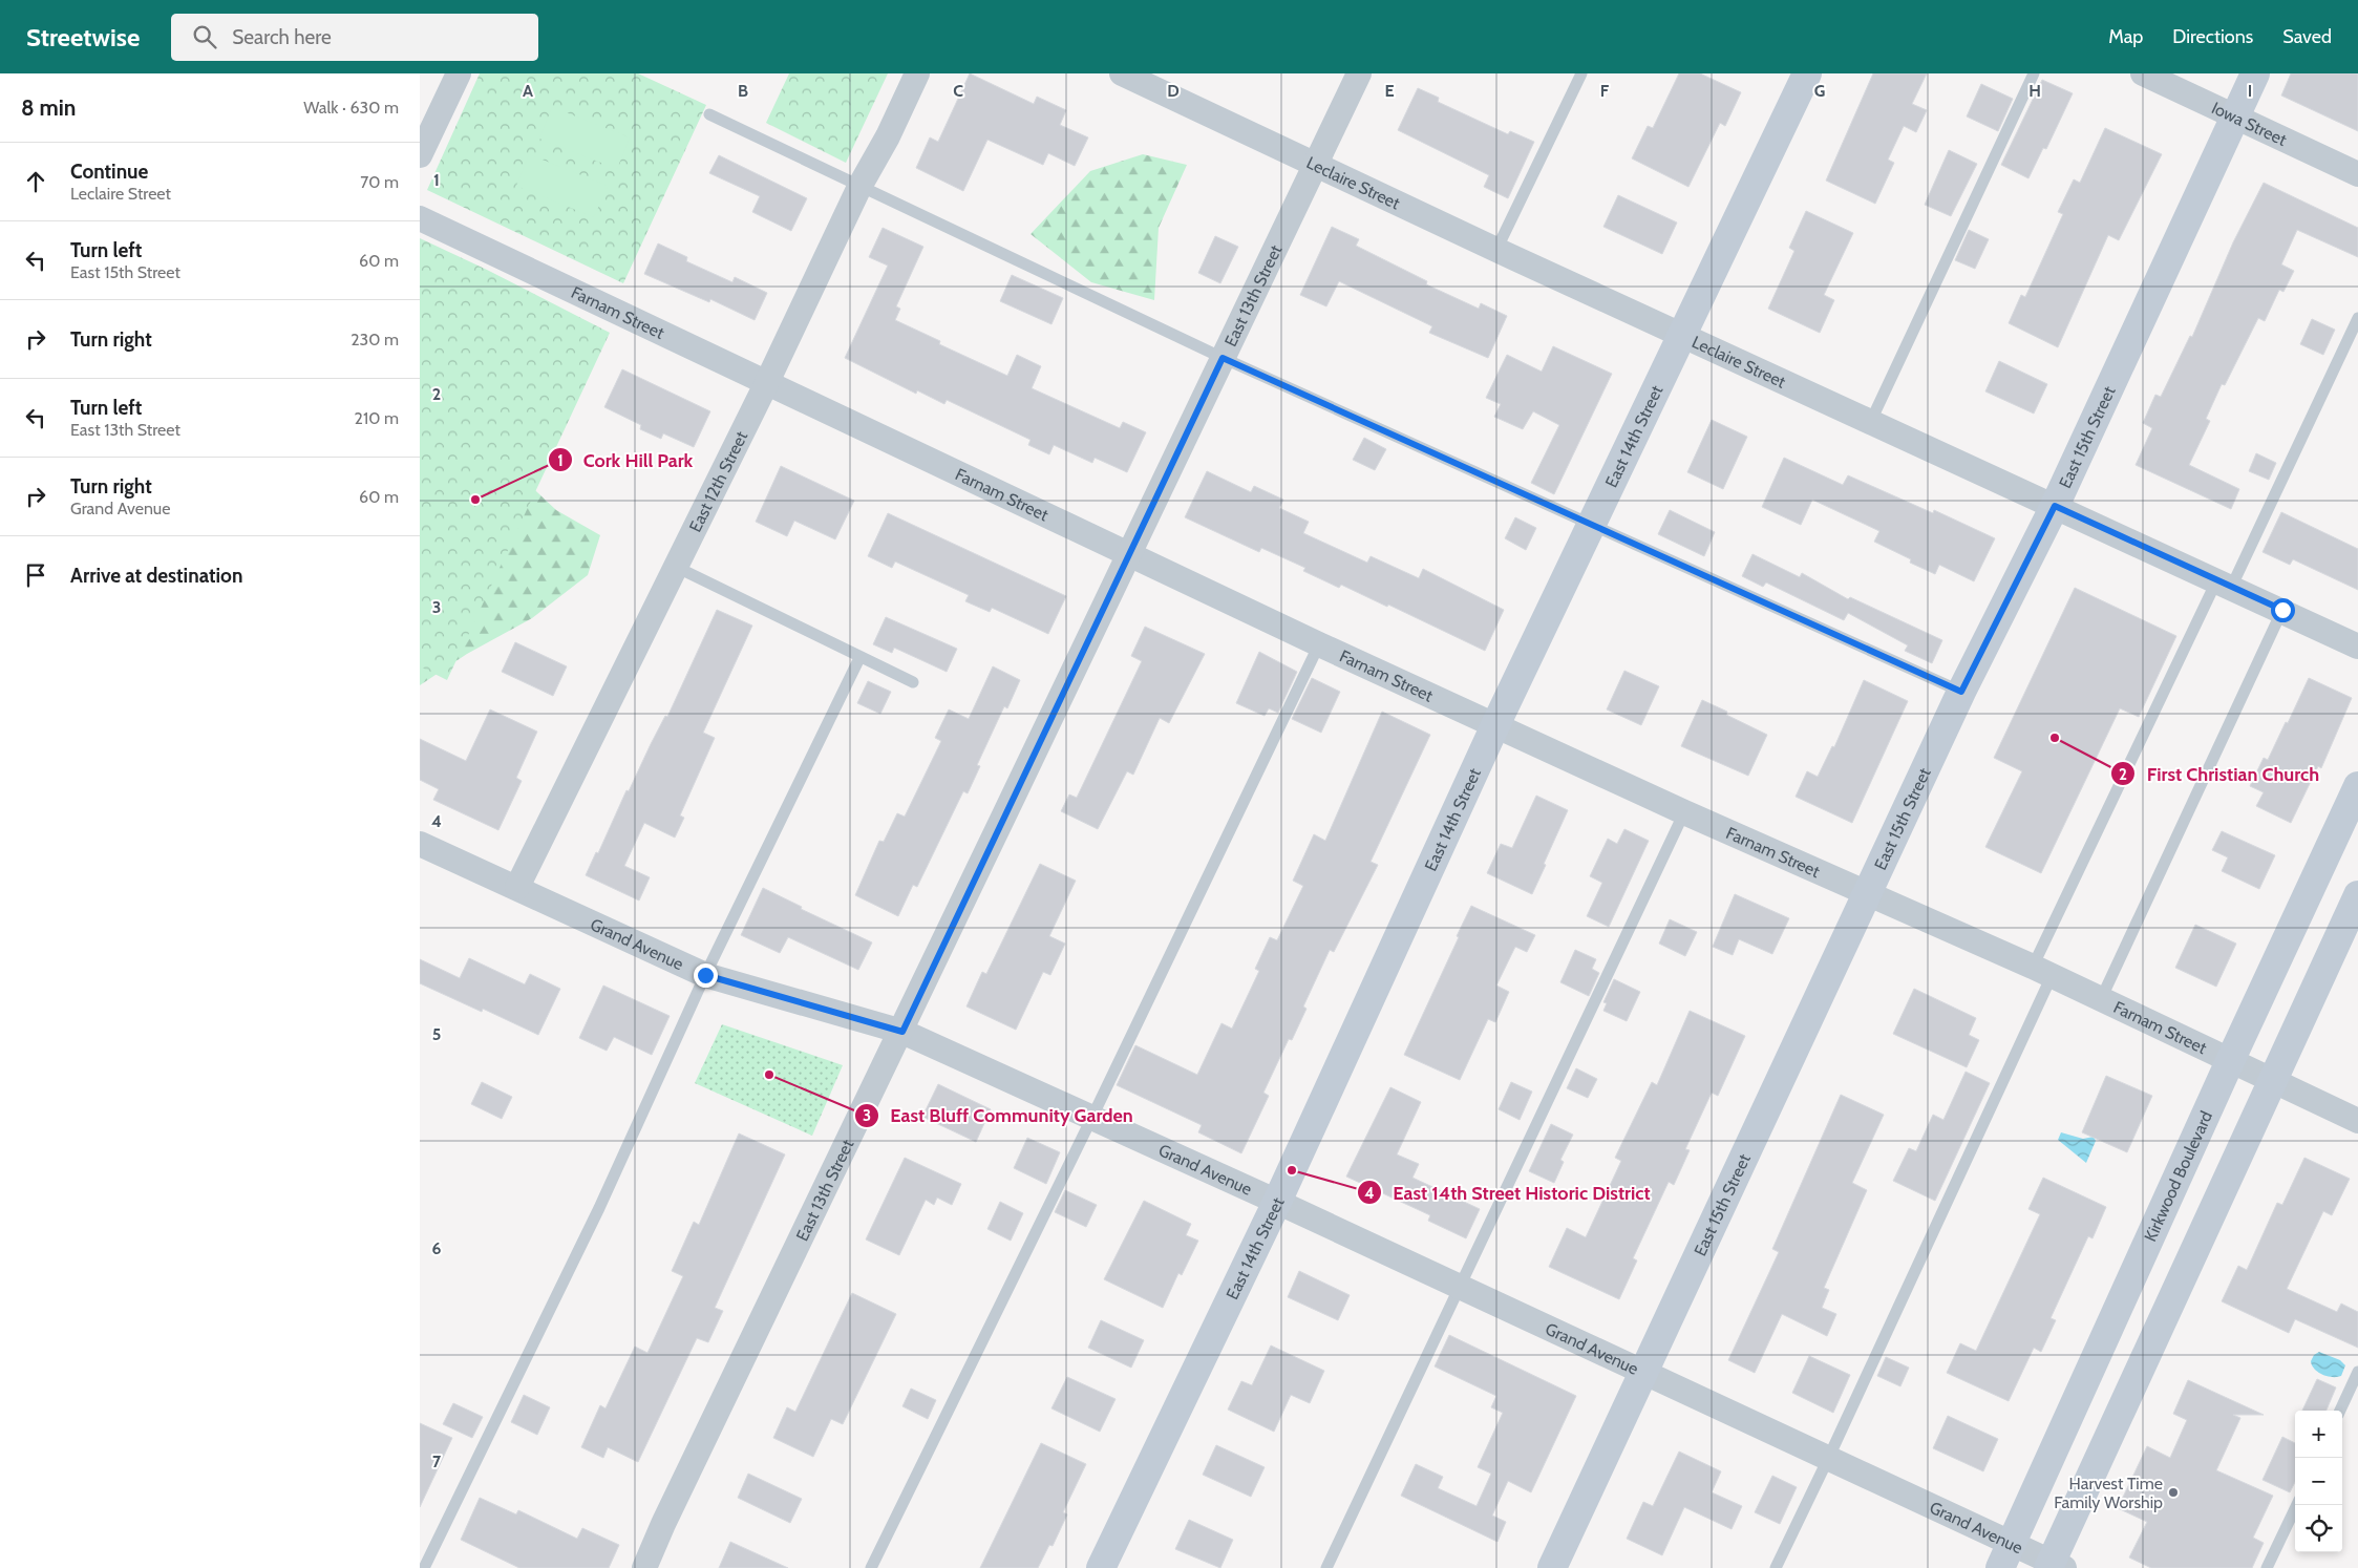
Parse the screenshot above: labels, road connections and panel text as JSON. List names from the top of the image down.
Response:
{
  "streets": {
    "street": [
      "Iowa Street",
      "Leclaire Street",
      "East 13th Street",
      "Farnam Street",
      "East 14th Street",
      "East 15th Street",
      "East 12th Street",
      "Grand Avenue",
      "Kirkwood Boulevard"
    ]
  },
  "crossings": [
    ["Iowa Street", "East 15th Street"],
    ["Leclaire Street", "East 13th Street"],
    ["Leclaire Street", "East 14th Street"],
    ["Leclaire Street", "East 15th Street"],
    ["East 13th Street", "Farnam Street"],
    ["East 13th Street", "Grand Avenue"],
    ["Farnam Street", "East 14th Street"],
    ["Farnam Street", "East 15th Street"],
    ["Farnam Street", "East 12th Street"],
    ["Farnam Street", "Kirkwood Boulevard"],
    ["East 14th Street", "Grand Avenue"],
    ["East 15th Street", "Grand Avenue"],
    ["East 12th Street", "Grand Avenue"],
    ["Grand Avenue", "Kirkwood Boulevard"]
  ],
  "places": [
    "Cork Hill Park",
    "First Christian Church",
    "East Bluff Community Garden",
    "East 14th Street Historic District",
    "Harvest Time Family Worship"
  ],
  "page": {
    "header": "Streetwise",
    "search": "Search here",
    "nav": ["Map", "Directions", "Saved"],
    "heading": ["8 min", "Walk · 630 m"],
    "list": [
      ["Continue", "Leclaire Street", "70 m"],
      ["Turn left", "East 15th Street", "60 m"],
      ["Turn right", "230 m"],
      ["Turn left", "East 13th Street", "210 m"],
      ["Turn right", "Grand Avenue", "60 m"],
      "Arrive at destination"
    ],
    "map_buttons": ["+", "−"]
  },
  "grid": {
    "columns": [
      "A",
      "B",
      "C",
      "D",
      "E",
      "F",
      "G",
      "H",
      "I"
    ],
    "rows": [
      "1",
      "2",
      "3",
      "4",
      "5",
      "6",
      "7"
    ]
  }
}
